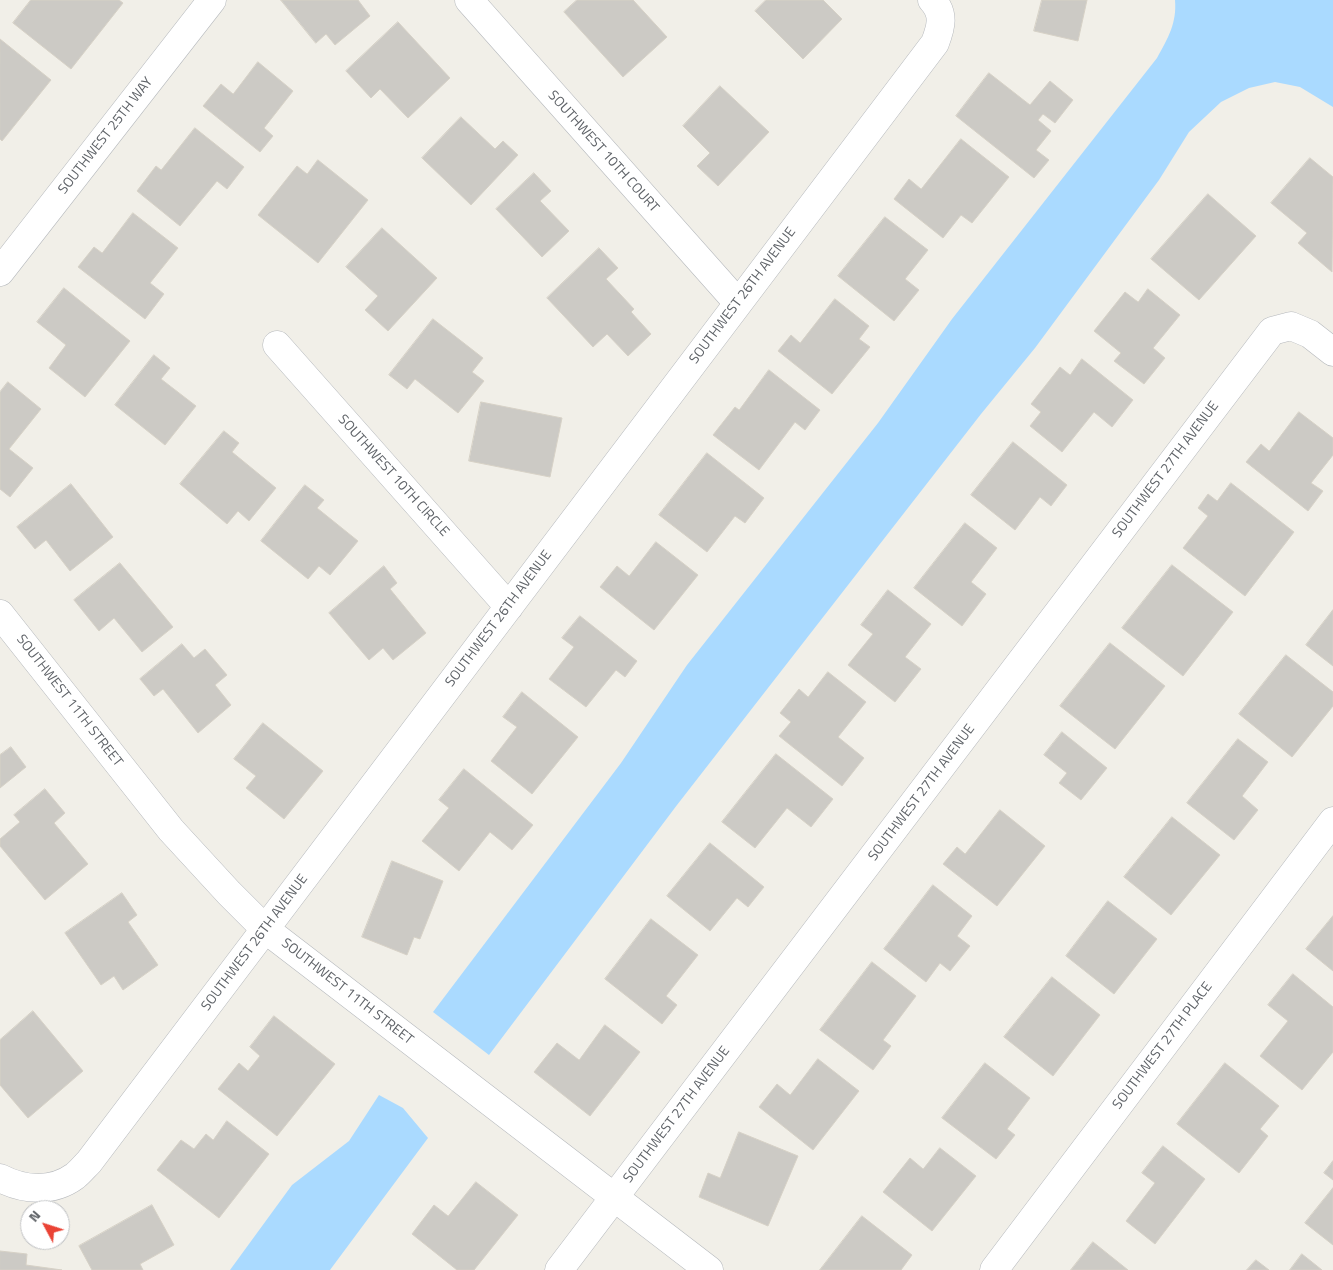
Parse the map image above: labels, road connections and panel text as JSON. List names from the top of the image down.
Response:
{
  "streets": {
    "street": [
      "SOUTHWEST 25TH WAY",
      "SOUTHWEST 10TH COURT",
      "SOUTHWEST 26TH AVENUE",
      "SOUTHWEST 27TH AVENUE",
      "SOUTHWEST 10TH CIRCLE",
      "SOUTHWEST 11TH STREET",
      "SOUTHWEST 27TH PLACE"
    ]
  },
  "crossings": [
    ["SOUTHWEST 10TH COURT", "SOUTHWEST 26TH AVENUE"],
    ["SOUTHWEST 26TH AVENUE", "SOUTHWEST 10TH CIRCLE"],
    ["SOUTHWEST 26TH AVENUE", "SOUTHWEST 11TH STREET"],
    ["SOUTHWEST 27TH AVENUE", "SOUTHWEST 11TH STREET"]
  ],
  "north": "top left"
}
